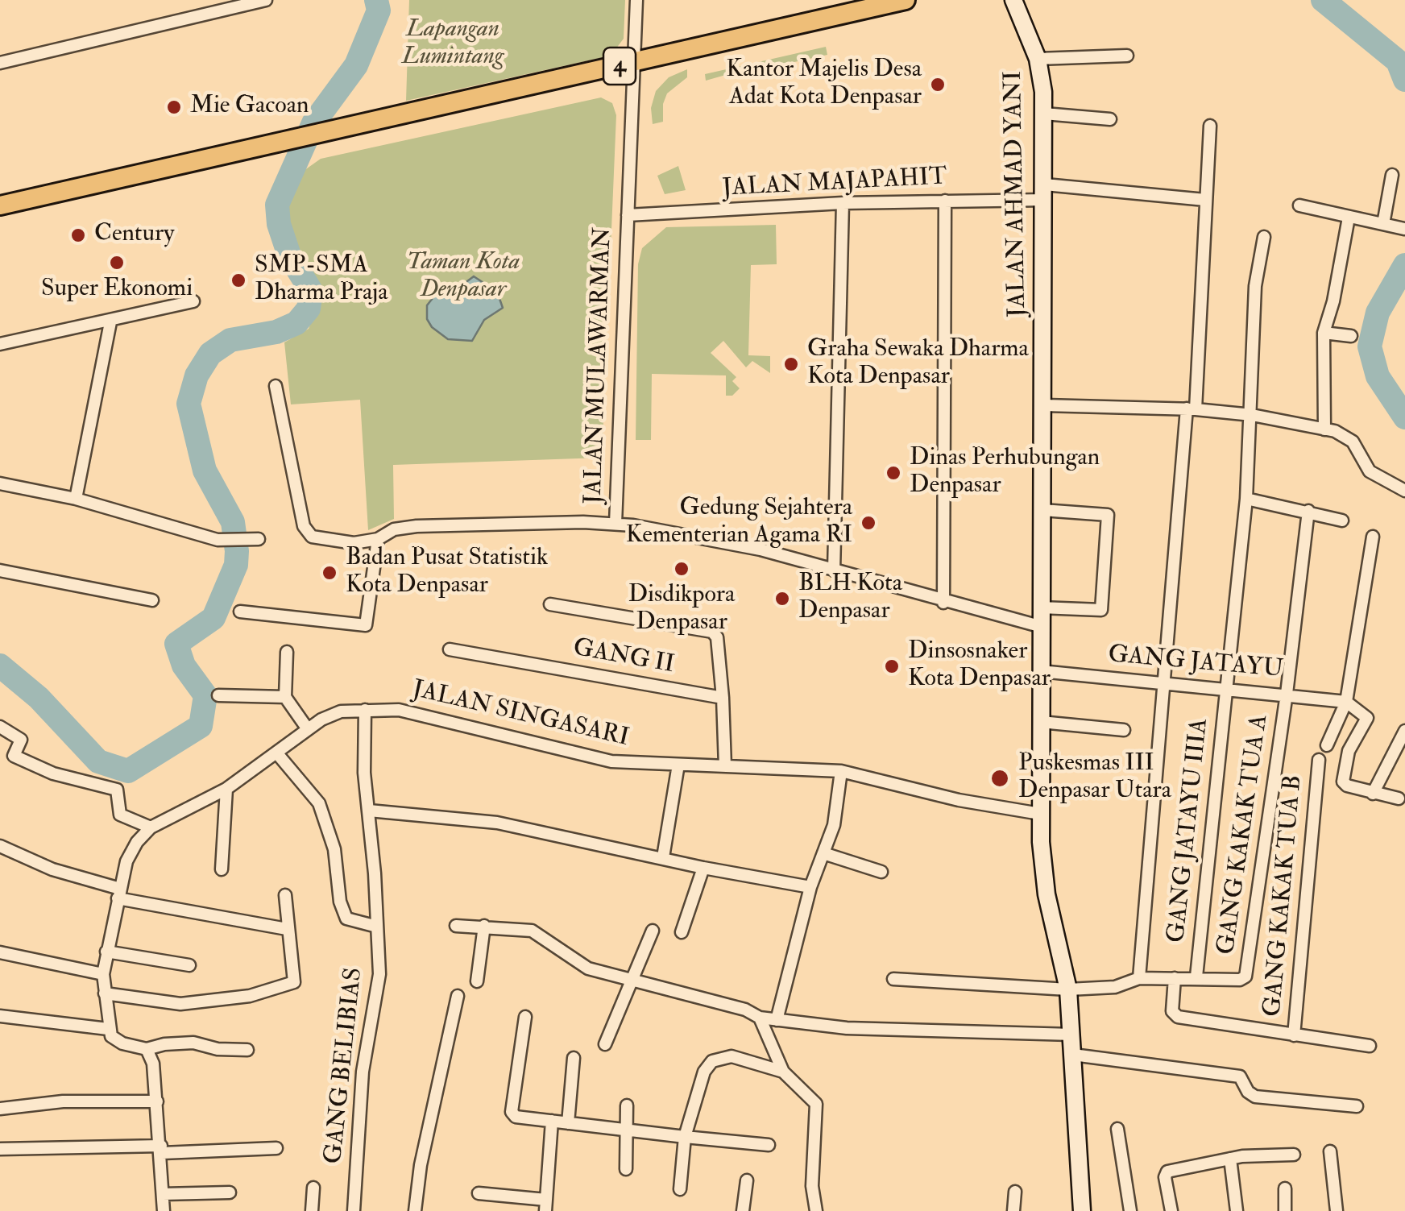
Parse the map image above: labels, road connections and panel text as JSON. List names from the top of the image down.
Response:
{
  "streets": {
    "highway": ["4"],
    "main road": ["JALAN AHMAD YANI"],
    "street": [
      "JALAN MAJAPAHIT",
      "JALAN MULAWARMAN",
      "GANG II",
      "GANG JATAYU",
      "JALAN SINGASARI",
      "GANG JATAYU IIIA",
      "GANG KAKAK TUA A",
      "GANG KAKAK TUA B",
      "GANG BELIBIAS"
    ]
  },
  "crossings": [
    ["4", "JALAN MULAWARMAN"],
    ["JALAN MAJAPAHIT", "JALAN AHMAD YANI"],
    ["JALAN MAJAPAHIT", "JALAN MULAWARMAN"],
    ["JALAN AHMAD YANI", "JALAN MULAWARMAN"],
    ["JALAN AHMAD YANI", "GANG JATAYU"],
    ["JALAN AHMAD YANI", "JALAN SINGASARI"],
    ["GANG JATAYU", "GANG JATAYU IIIA"],
    ["GANG JATAYU", "GANG KAKAK TUA A"],
    ["GANG JATAYU", "GANG KAKAK TUA B"],
    ["JALAN SINGASARI", "GANG BELIBIAS"],
    ["GANG JATAYU IIIA", "GANG KAKAK TUA A"]
  ],
  "parks": ["Lapangan Lumintang", "Taman Kota Denpasar"],
  "places": [
    "Kantor Majelis Desa Adat Kota Denpasar",
    "Mie Gacoan",
    "Century",
    "Super Ekonomi",
    "SMP-SMA Dharma Praja",
    "Graha Sewaka Dharma Kota Denpasar",
    "Dinas Perhubungan Denpasar",
    "Gedung Sejahtera Kementerian Agama RI",
    "Disdikpora Denpasar",
    "Badan Pusat Statistik Kota Denpasar",
    "BLH Kota Denpasar",
    "Dinsosnaker Kota Denpasar",
    "Puskesmas III Denpasar Utara"
  ]
}
